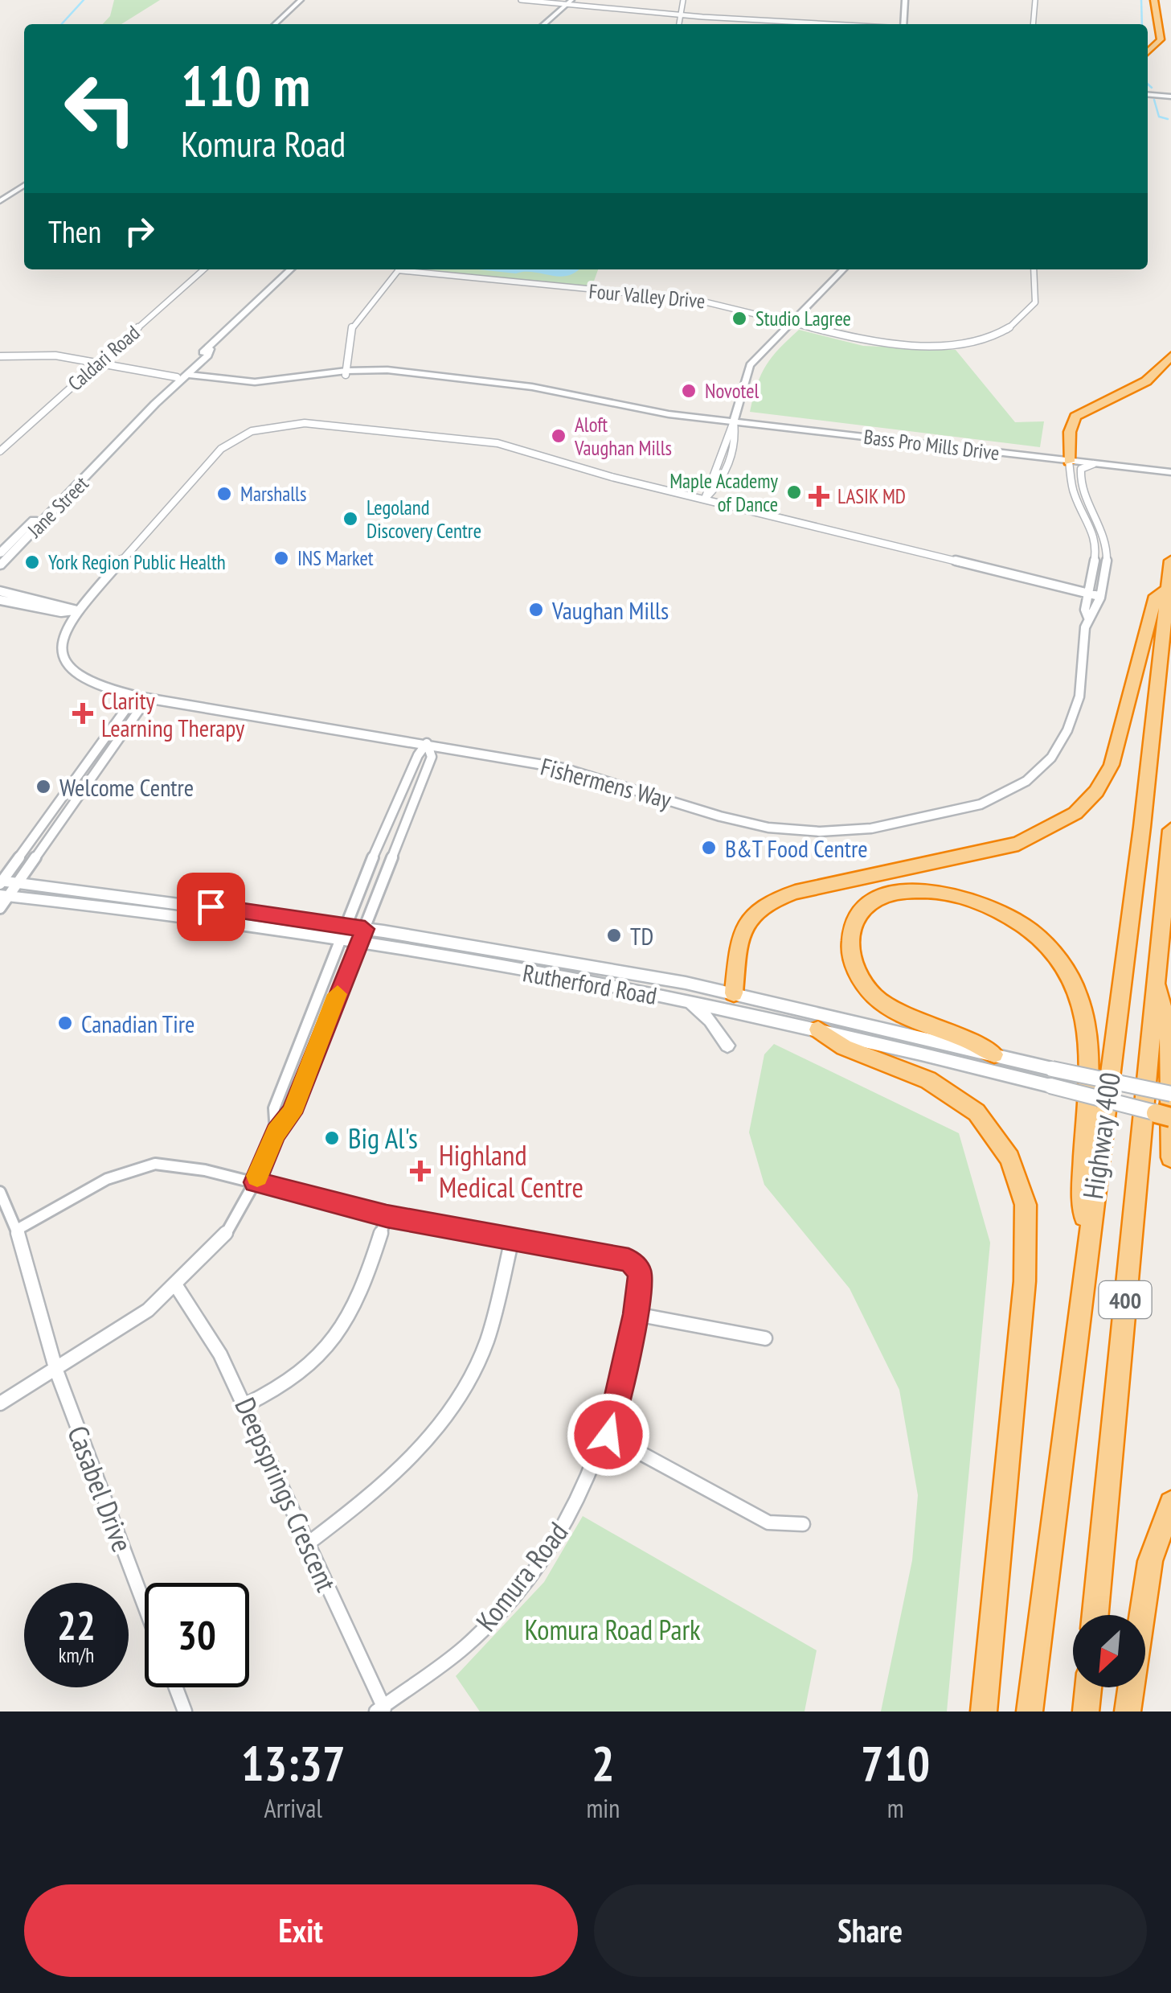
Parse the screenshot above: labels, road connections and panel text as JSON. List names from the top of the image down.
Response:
{
  "streets": {
    "highway": ["Highway 400", "400"],
    "main road": ["Jane Street", "Rutherford Road"],
    "street": [
      "Four Valley Drive",
      "Caldari Road",
      "Bass Pro Mills Drive",
      "Fishermens Way",
      "Casabel Drive",
      "Deepsprings Crescent",
      "Komura Road"
    ]
  },
  "crossings": [
    ["Bass Pro Mills Drive", "Jane Street"],
    ["Bass Pro Mills Drive", "Fishermens Way"],
    ["Casabel Drive", "Komura Road"],
    ["Deepsprings Crescent", "Komura Road"]
  ],
  "parks": ["Komura Road Park"],
  "places": {
    "other": [
      "Studio Lagree",
      "Novotel",
      "Aloft Vaughan Mills",
      "Maple Academy of Dance",
      "Marshalls",
      "Legoland Discovery Centre",
      "INS Market",
      "York Region Public Health",
      "Vaughan Mills",
      "Welcome Centre",
      "B&T Food Centre",
      "TD",
      "Canadian Tire",
      "Big Al's"
    ],
    "health": ["LASIK MD", "Clarity Learning Therapy", "Highland Medical Centre"]
  },
  "north": "bottom left",
  "page": {
    "turn": ["110 m", "Komura Road"],
    "then": "Then",
    "speed": "22 km/h",
    "limit": "30",
    "eta": [
      "13:37",
      "Arrival",
      "2",
      "min",
      "710",
      "m"
    ],
    "buttons": ["Exit", "Share"]
  }
}
